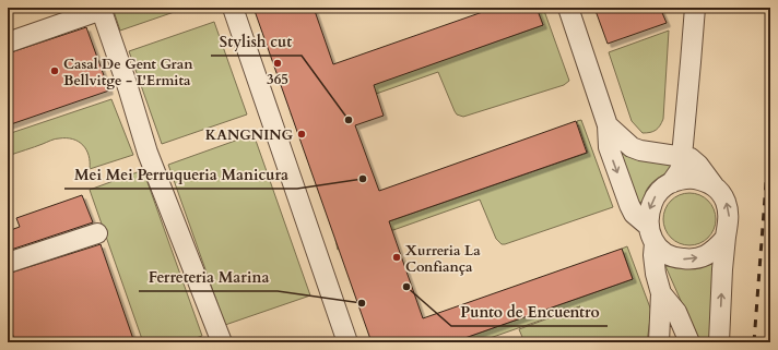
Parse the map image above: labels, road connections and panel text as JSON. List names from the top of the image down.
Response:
{
  "places": [
    "365",
    "Casal De Gent Gran Bellvitge - L'Ermita",
    "Stylish cut",
    "KANGNING",
    "Mei Mei Perruqueria Manicura",
    "Xurreria La Confiança",
    "Punto de Encuentro",
    "Ferreteria Marina"
  ]
}
